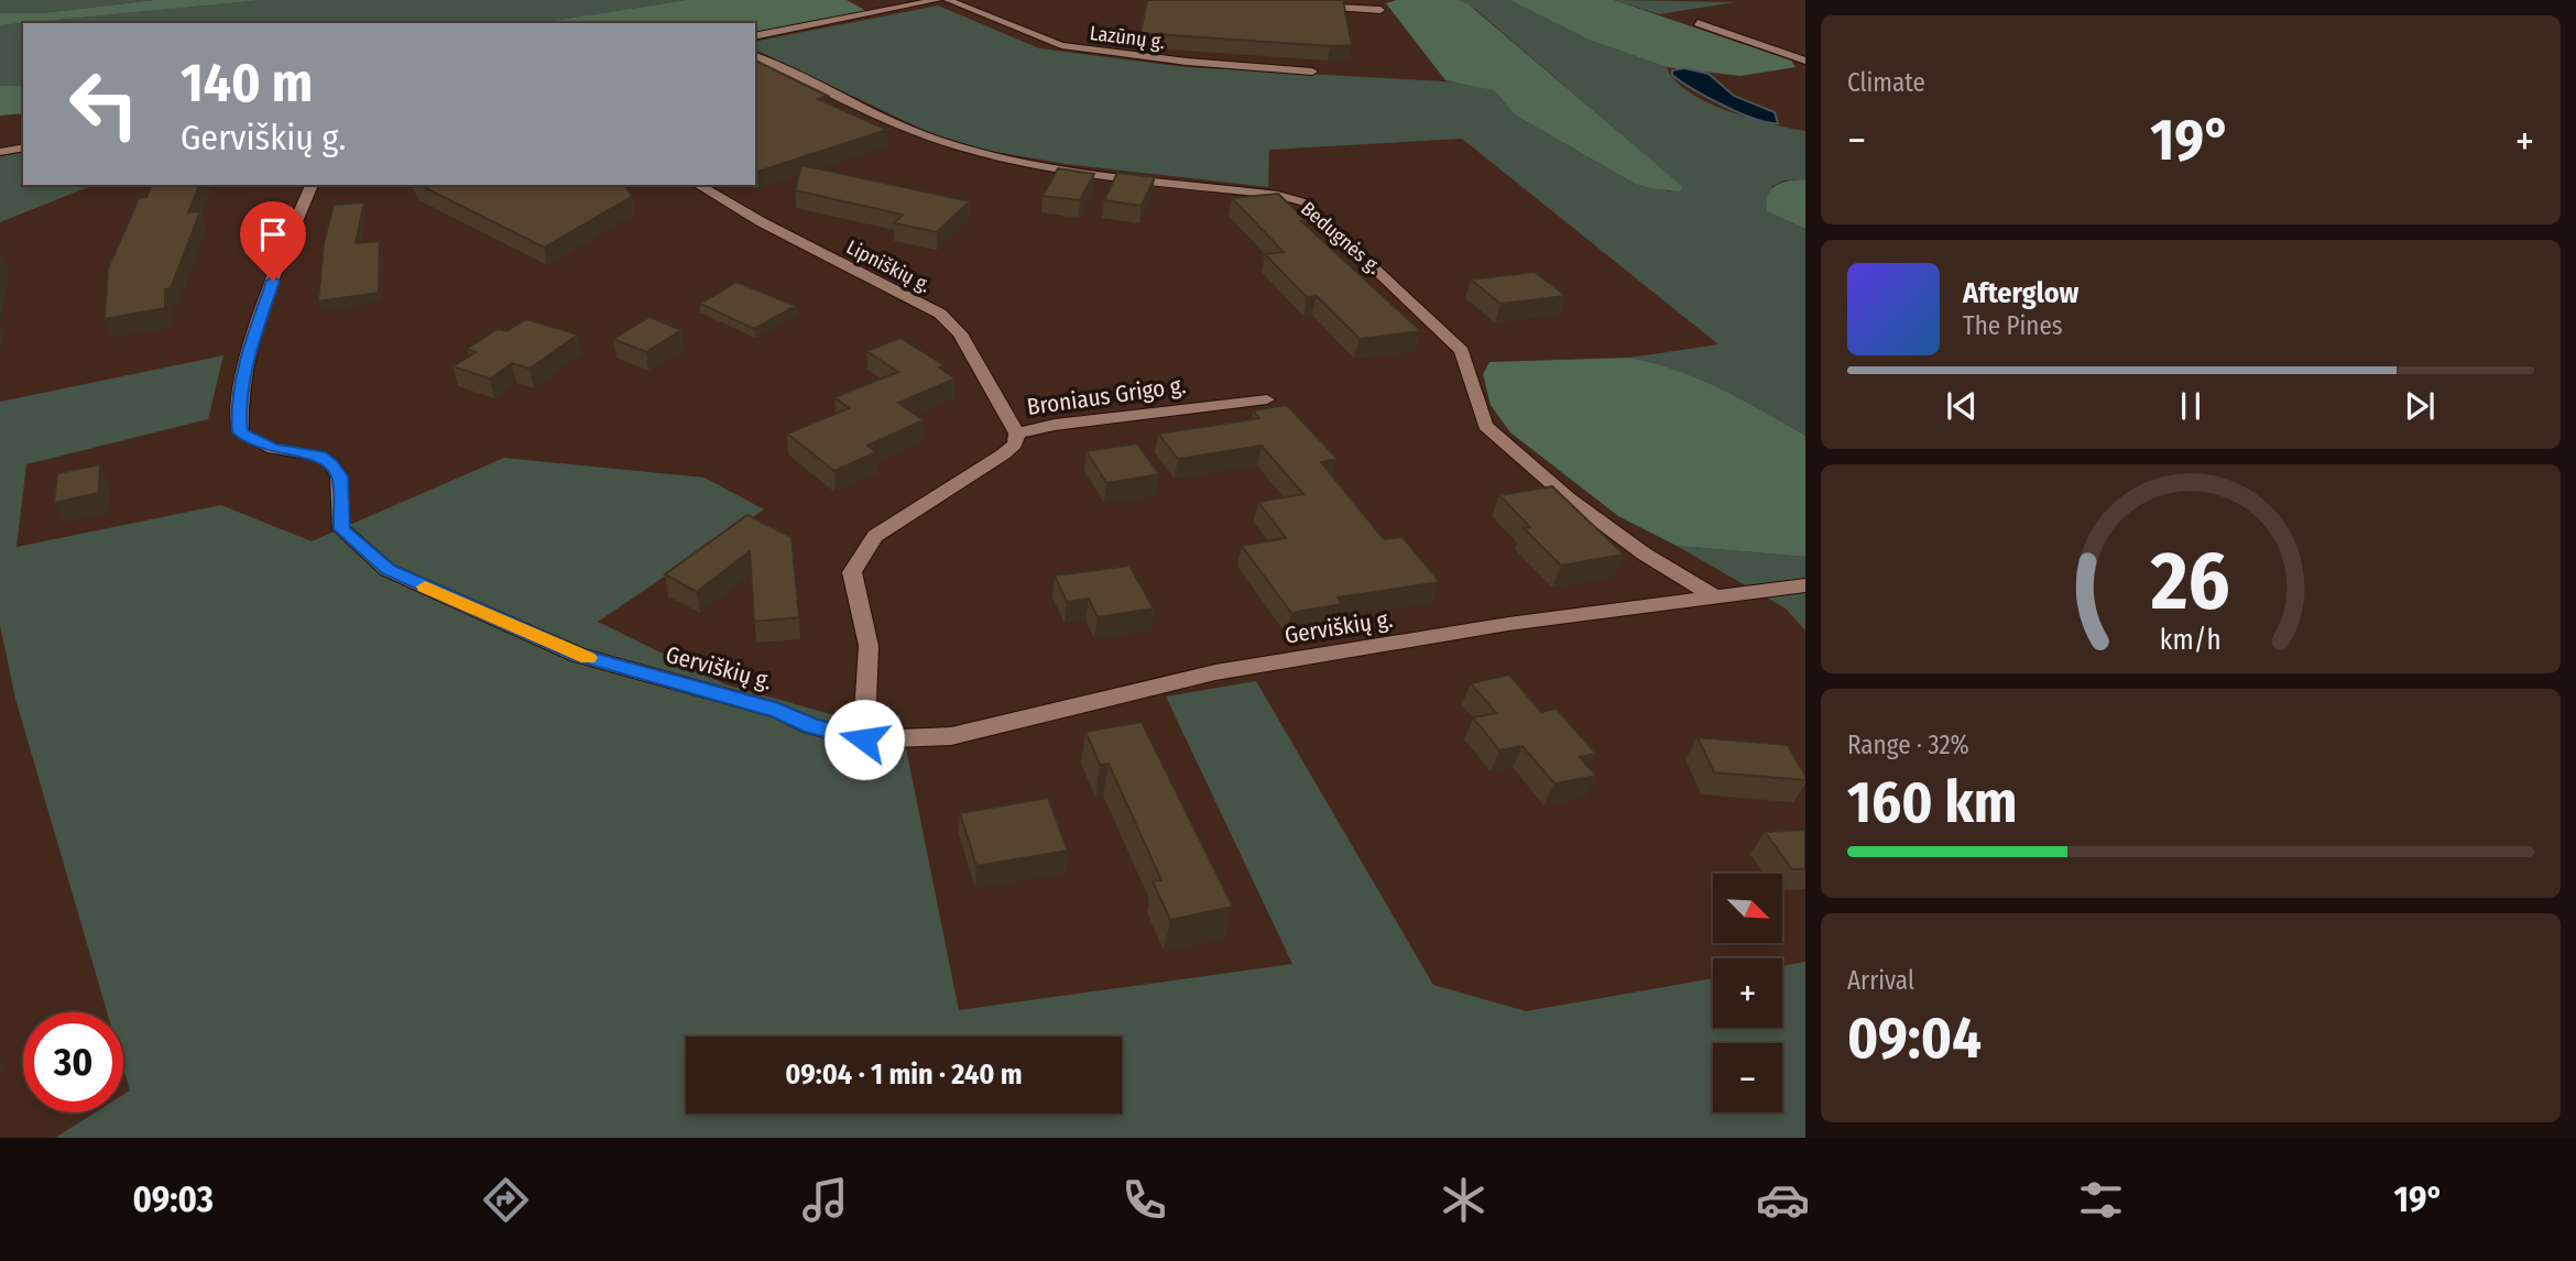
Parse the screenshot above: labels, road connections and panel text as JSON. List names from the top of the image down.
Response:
{
  "streets": {
    "street": [
      "Lazūnų g.",
      "Bedugnės g.",
      "Lipniškių g.",
      "Broniaus Grigo g.",
      "Gerviškių g."
    ]
  },
  "crossings": [
    ["Bedugnės g.", "Gerviškių g."],
    ["Lipniškių g.", "Broniaus Grigo g."],
    ["Broniaus Grigo g.", "Gerviškių g."]
  ],
  "north": "bottom right",
  "page": {
    "tile": [
      "Climate",
      ["Range · 32%", "160 km"],
      ["Arrival", "09:04"]
    ],
    "turn": ["140 m", "Gerviškių g."],
    "heat": ["−", "19°", "+"],
    "song": ["Afterglow", "The Pines"],
    "map_buttons": ["+", "−"],
    "limit": "30",
    "trip": "09:04 · 1 min · 240 m",
    "tabs": ["09:03", "19°"],
    "gauge": ["26", "km/h"]
  }
}
